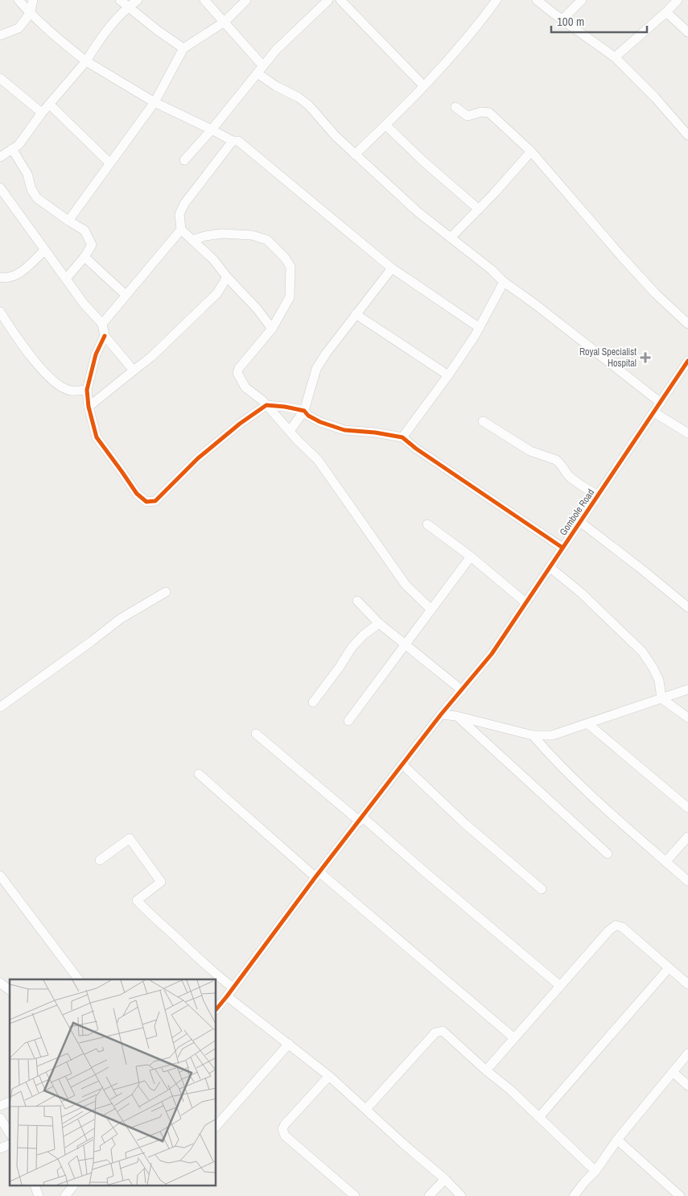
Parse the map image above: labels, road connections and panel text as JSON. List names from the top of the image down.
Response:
{
  "streets": {
    "street": ["Gombole Road"]
  },
  "places": {
    "health": ["Royal Specialist Hospital"]
  },
  "scale_bar": "100 m"
}
